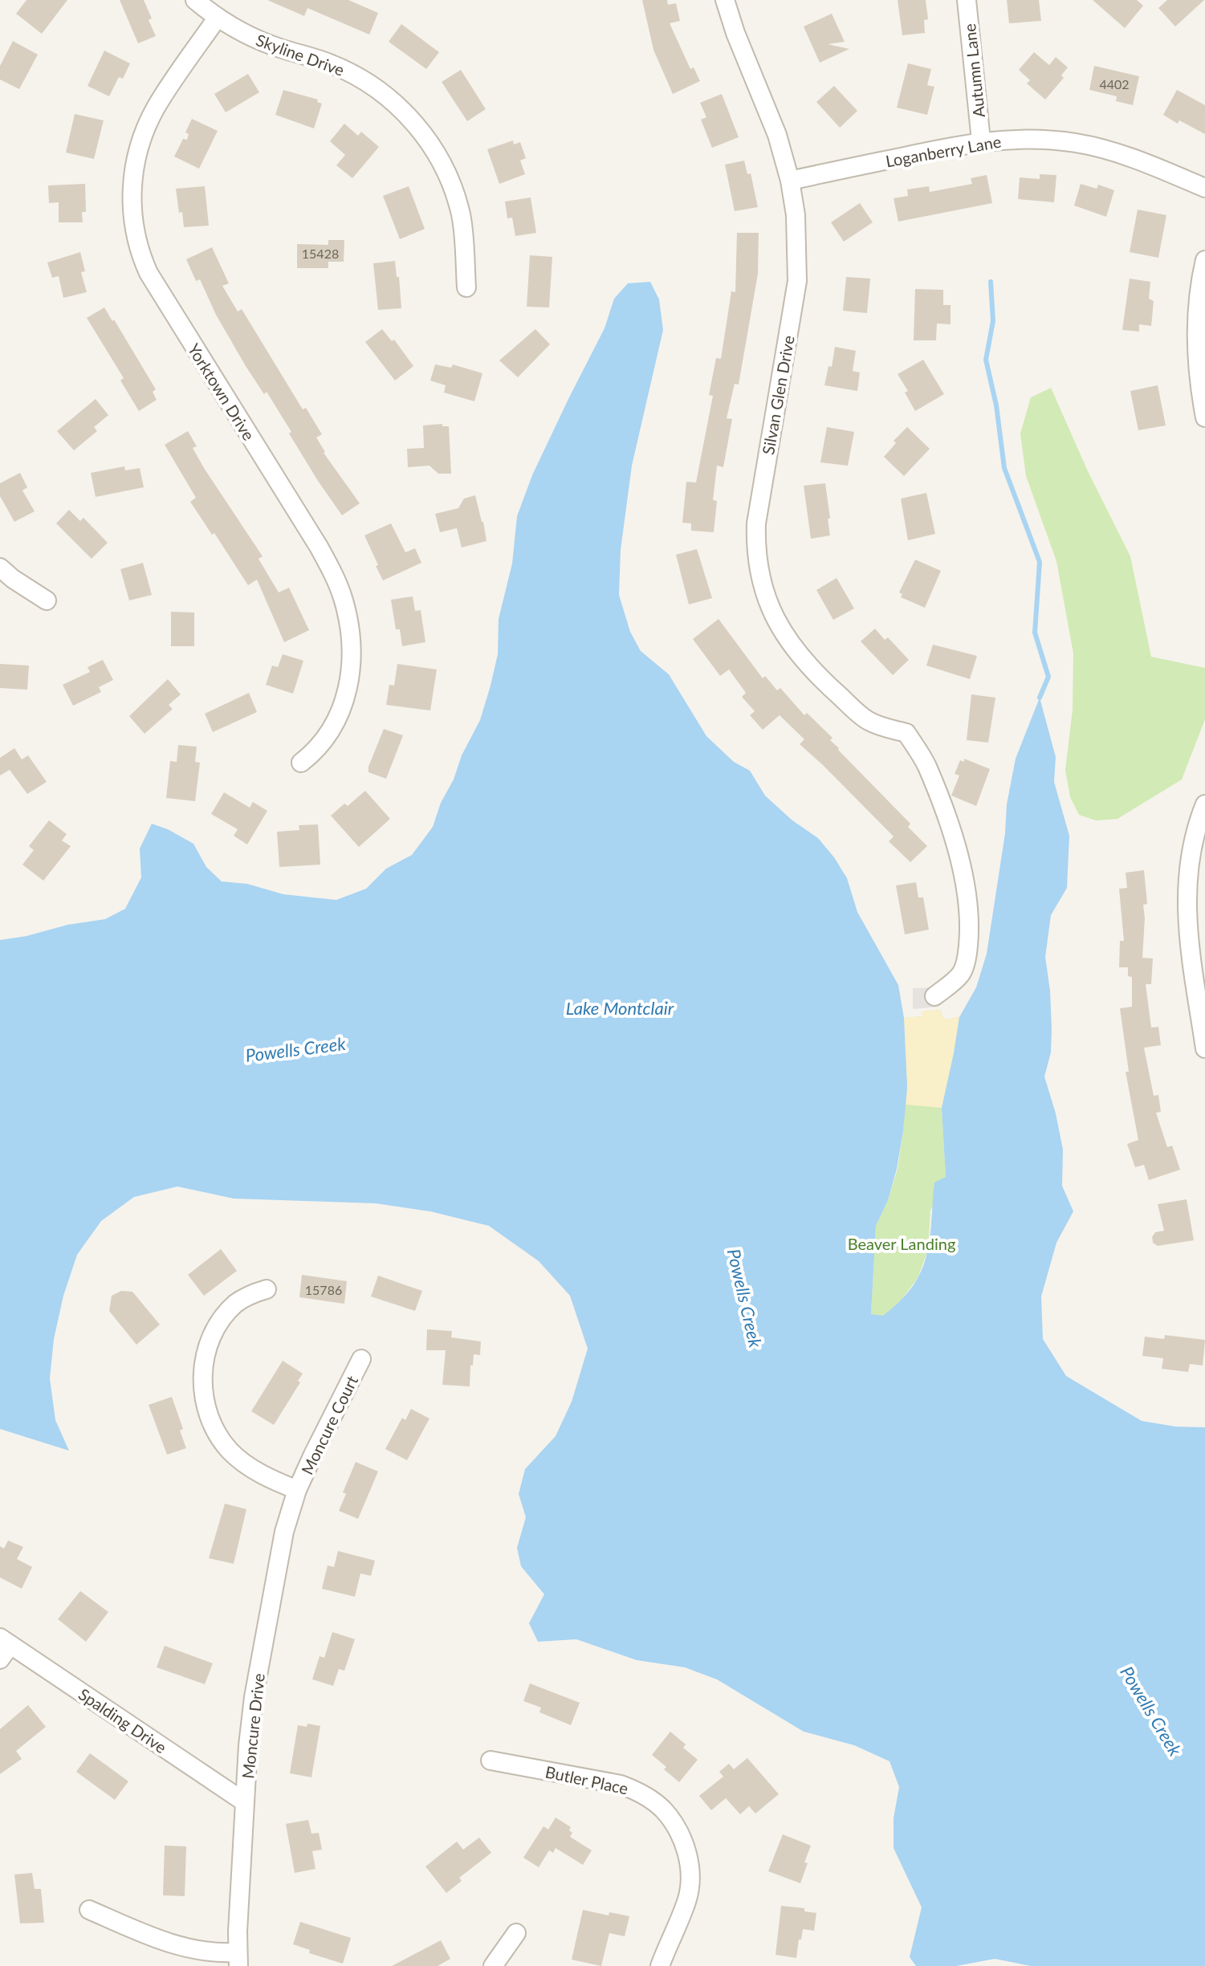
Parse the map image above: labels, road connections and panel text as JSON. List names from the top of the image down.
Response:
{
  "streets": {
    "street": [
      "Skyline Drive",
      "Autumn Lane",
      "Loganberry Lane",
      "Yorktown Drive",
      "Silvan Glen Drive",
      "Moncure Court",
      "Spalding Drive",
      "Moncure Drive",
      "Butler Place"
    ]
  },
  "crossings": [
    ["Skyline Drive", "Yorktown Drive"],
    ["Autumn Lane", "Loganberry Lane"],
    ["Loganberry Lane", "Silvan Glen Drive"],
    ["Moncure Court", "Moncure Drive"],
    ["Spalding Drive", "Moncure Drive"]
  ],
  "water": ["Lake Montclair", "Powells Creek"],
  "parks": ["Beaver Landing"],
  "house_numbers": ["4402", "15428", "15786"]
}
